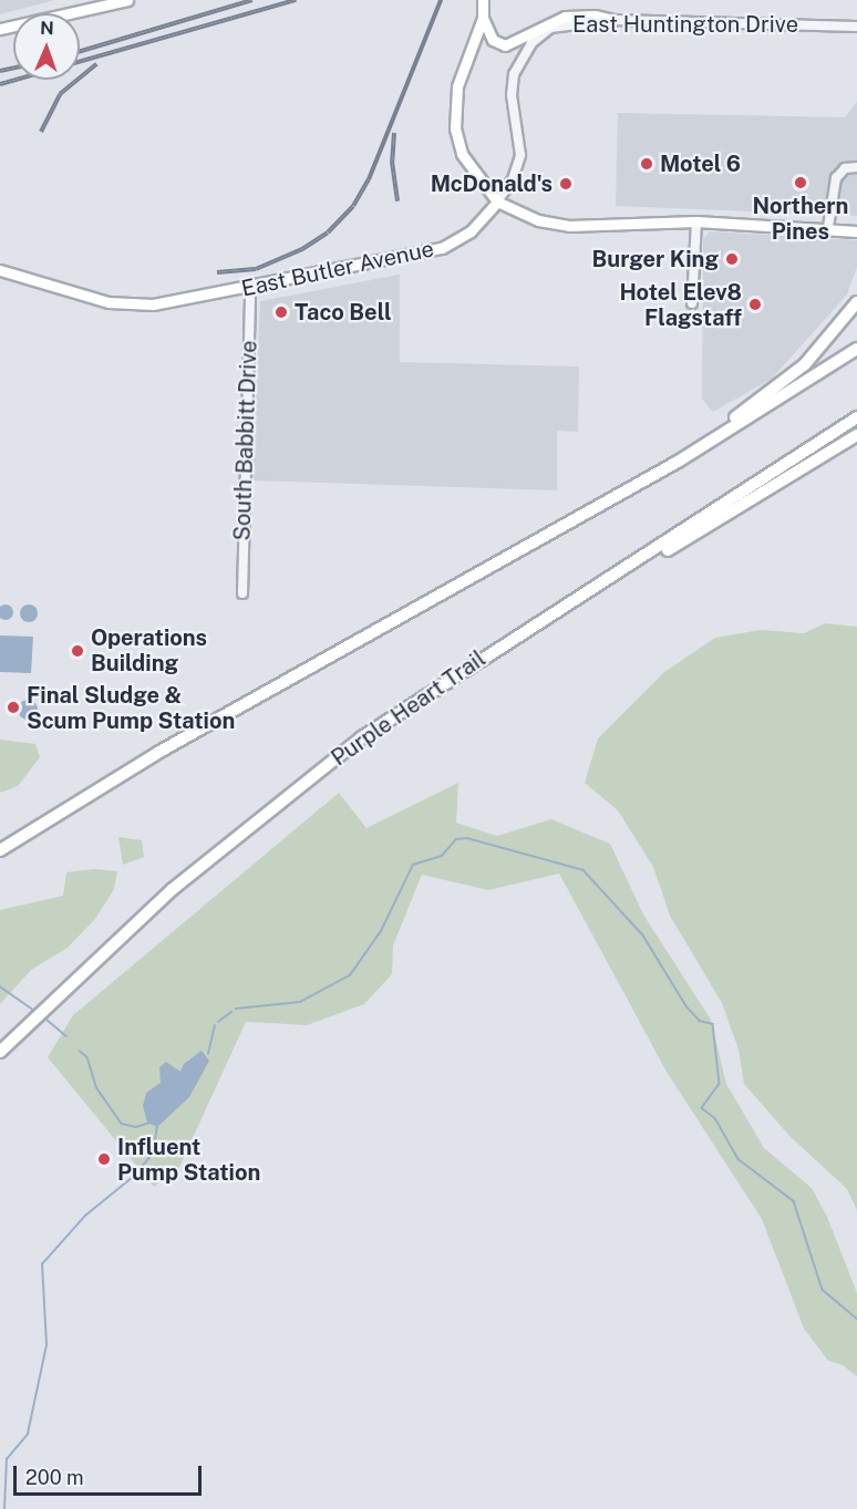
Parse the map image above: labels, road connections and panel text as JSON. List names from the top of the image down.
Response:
{
  "streets": {
    "highway": ["Purple Heart Trail"],
    "main road": ["East Butler Avenue"],
    "street": ["East Huntington Drive", "South Babbitt Drive"]
  },
  "crossings": [
    ["East Huntington Drive", "East Butler Avenue"],
    ["East Butler Avenue", "South Babbitt Drive"]
  ],
  "places": [
    "Motel 6",
    "Northern Pines",
    "McDonald's",
    "Burger King",
    "Hotel Elev8 Flagstaff",
    "Taco Bell",
    "Operations Building",
    "Final Sludge & Scum Pump Station",
    "Influent Pump Station"
  ],
  "scale_bar": "200 m",
  "north": "top"
}
